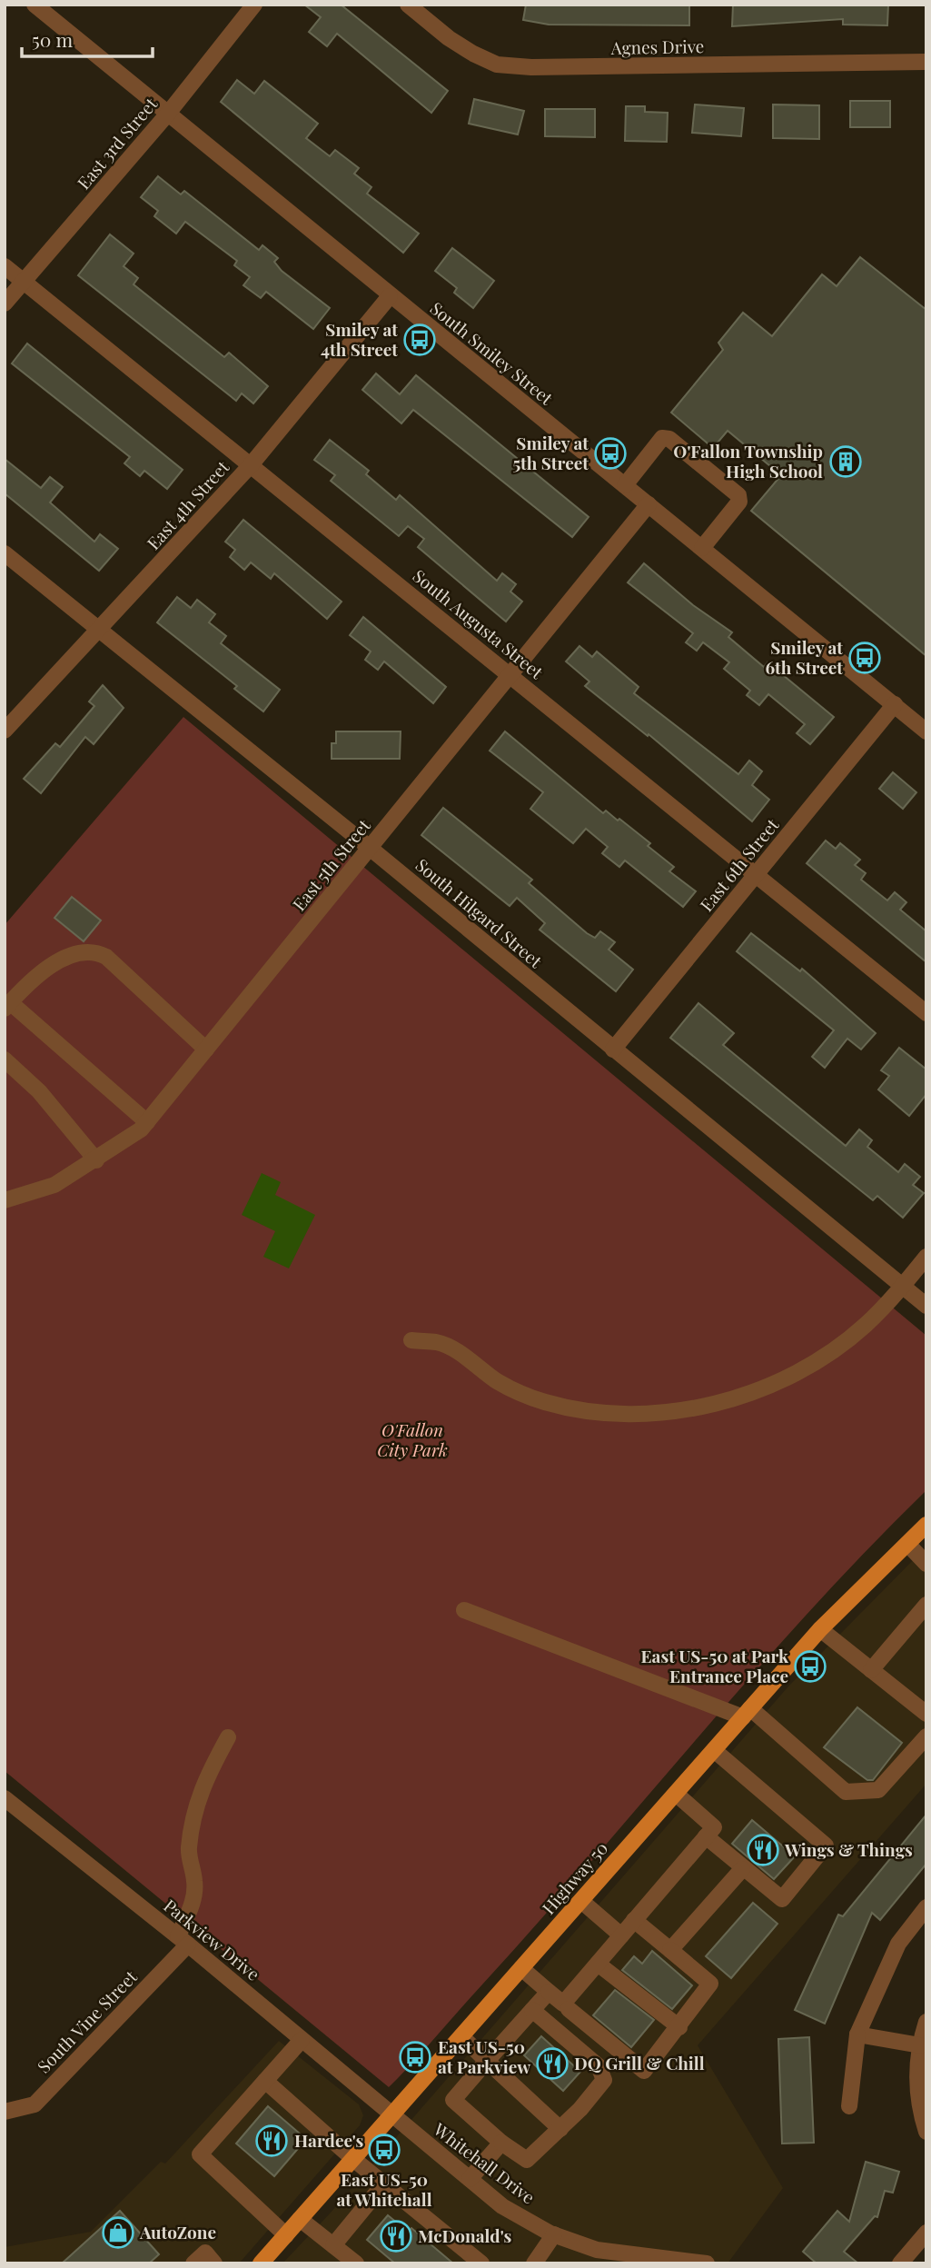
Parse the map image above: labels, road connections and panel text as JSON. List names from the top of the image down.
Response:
{
  "streets": {
    "main road": ["Highway 50"],
    "street": [
      "Agnes Drive",
      "East 3rd Street",
      "South Smiley Street",
      "East 4th Street",
      "South Augusta Street",
      "East 5th Street",
      "East 6th Street",
      "South Hilgard Street",
      "Parkview Drive",
      "South Vine Street",
      "Whitehall Drive"
    ]
  },
  "crossings": [
    ["East 3rd Street", "South Smiley Street"],
    ["East 3rd Street", "South Augusta Street"],
    ["South Smiley Street", "East 4th Street"],
    ["South Smiley Street", "East 5th Street"],
    ["South Smiley Street", "East 6th Street"],
    ["East 4th Street", "South Augusta Street"],
    ["East 4th Street", "South Hilgard Street"],
    ["South Augusta Street", "East 5th Street"],
    ["South Augusta Street", "East 6th Street"],
    ["East 5th Street", "South Hilgard Street"],
    ["East 6th Street", "South Hilgard Street"],
    ["Highway 50", "Parkview Drive"],
    ["Highway 50", "Whitehall Drive"],
    ["Parkview Drive", "South Vine Street"],
    ["Parkview Drive", "Whitehall Drive"]
  ],
  "parks": ["O'Fallon City Park"],
  "places": {
    "bus stop": [
      "Smiley at 4th Street",
      "Smiley at 5th Street",
      "Smiley at 6th Street",
      "East US-50 at Park Entrance Place",
      "East US-50 at Parkview",
      "East US-50 at Whitehall"
    ],
    "building": ["O'Fallon Township High School"],
    "restaurant": [
      "Wings & Things",
      "DQ Grill & Chill",
      "Hardee's",
      "McDonald's"
    ],
    "shop": ["AutoZone"]
  },
  "scale_bar": "50 m"
}
